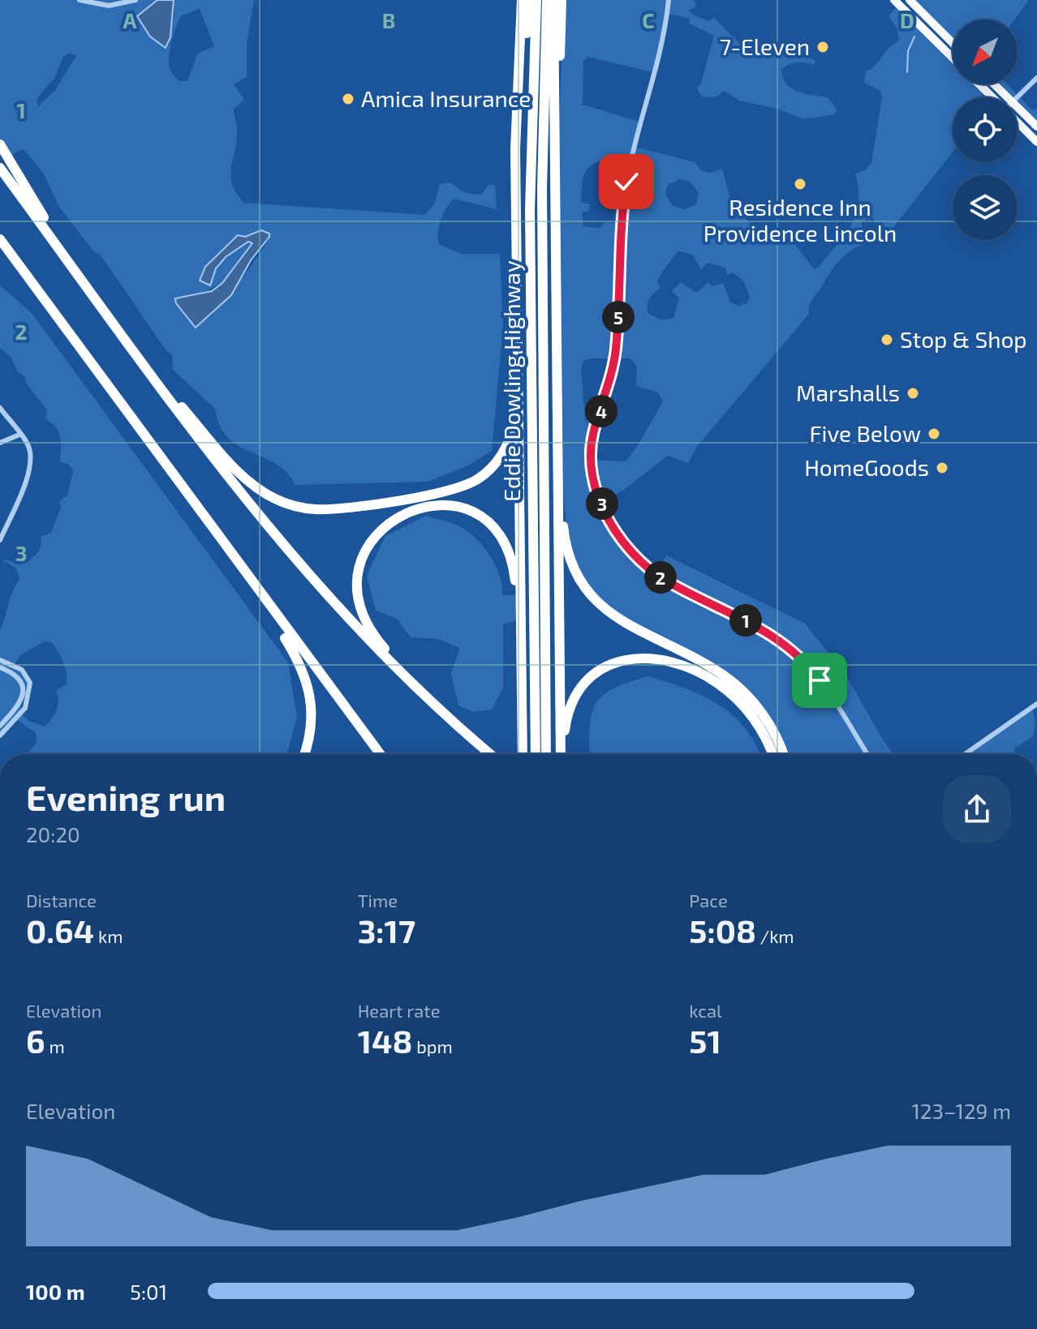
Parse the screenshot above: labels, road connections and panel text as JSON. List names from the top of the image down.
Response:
{
  "streets": {
    "highway": ["Eddie Dowling Highway"]
  },
  "places": [
    "7-Eleven",
    "Amica Insurance",
    "Residence Inn Providence Lincoln",
    "Stop & Shop",
    "Marshalls",
    "Five Below",
    "HomeGoods"
  ],
  "north": "bottom left",
  "page": {
    "pins": [
      "5",
      "4",
      "3",
      "2",
      "1"
    ],
    "heading": ["Evening run", "20:20"],
    "stats": [
      ["Distance", "0.64 km"],
      ["Time", "3:17"],
      ["Pace", "5:08 /km"],
      ["Elevation", "6 m"],
      ["Heart rate", "148 bpm"],
      ["kcal", "51"]
    ],
    "chart": ["Elevation", "123–129 m"],
    "list": [
      {
        "name": "100 m",
        "note": "5:01"
      }
    ]
  },
  "grid": {
    "columns": [
      "A",
      "B",
      "C",
      "D"
    ],
    "rows": ["1", "2", "3"]
  }
}
